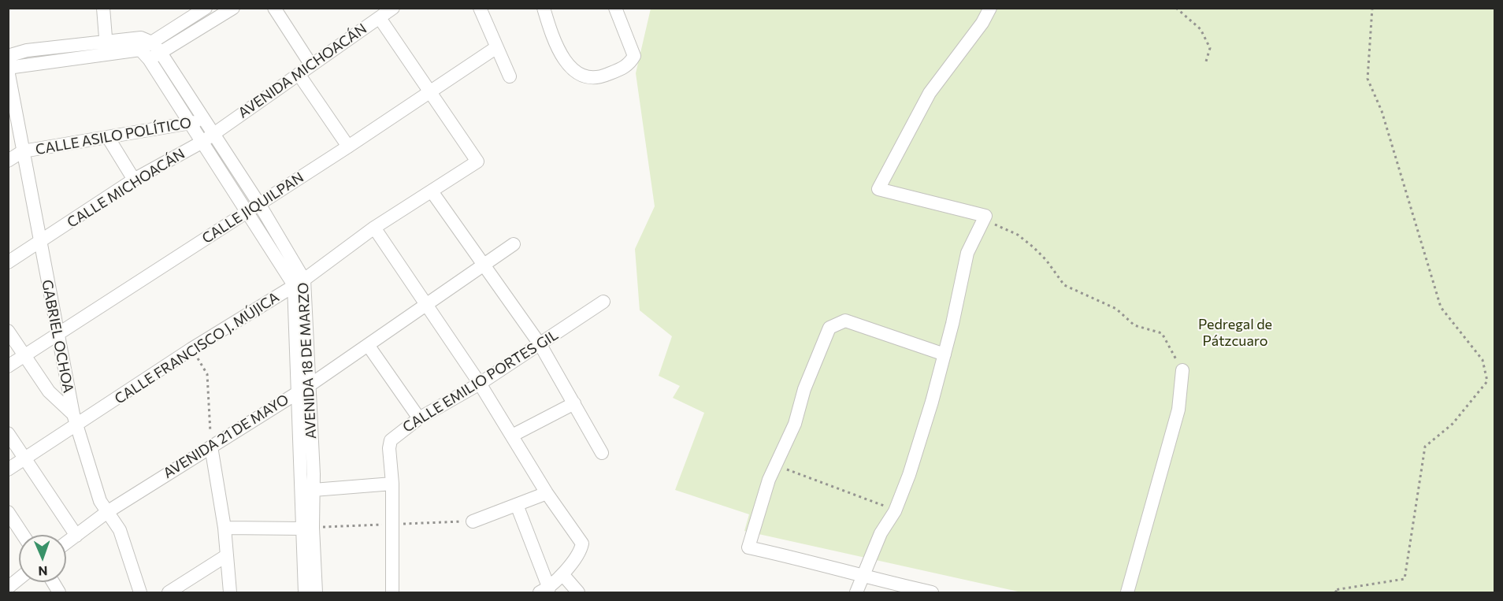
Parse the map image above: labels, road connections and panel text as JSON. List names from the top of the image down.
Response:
{
  "streets": {
    "street": [
      "AVENIDA MICHOACÁN",
      "CALLE ASILO POLÍTICO",
      "CALLE MICHOACÁN",
      "CALLE JIQUILPAN",
      "GABRIEL OCHOA",
      "CALLE FRANCISCO J. MÚJICA",
      "AVENIDA 18 DE MARZO",
      "CALLE EMILIO PORTES GIL",
      "AVENIDA 21 DE MAYO"
    ]
  },
  "crossings": [
    ["AVENIDA MICHOACÁN", "CALLE MICHOACÁN"],
    ["AVENIDA MICHOACÁN", "AVENIDA 18 DE MARZO"],
    ["CALLE ASILO POLÍTICO", "GABRIEL OCHOA"],
    ["CALLE ASILO POLÍTICO", "AVENIDA 18 DE MARZO"],
    ["CALLE MICHOACÁN", "GABRIEL OCHOA"],
    ["CALLE MICHOACÁN", "AVENIDA 18 DE MARZO"],
    ["CALLE JIQUILPAN", "GABRIEL OCHOA"],
    ["CALLE JIQUILPAN", "CALLE FRANCISCO J. MÚJICA"],
    ["CALLE JIQUILPAN", "AVENIDA 18 DE MARZO"],
    ["GABRIEL OCHOA", "CALLE FRANCISCO J. MÚJICA"],
    ["GABRIEL OCHOA", "AVENIDA 21 DE MAYO"],
    ["CALLE FRANCISCO J. MÚJICA", "AVENIDA 18 DE MARZO"],
    ["AVENIDA 18 DE MARZO", "AVENIDA 21 DE MAYO"]
  ],
  "parks": ["Pedregal de Pátzcuaro"],
  "north": "bottom"
}
